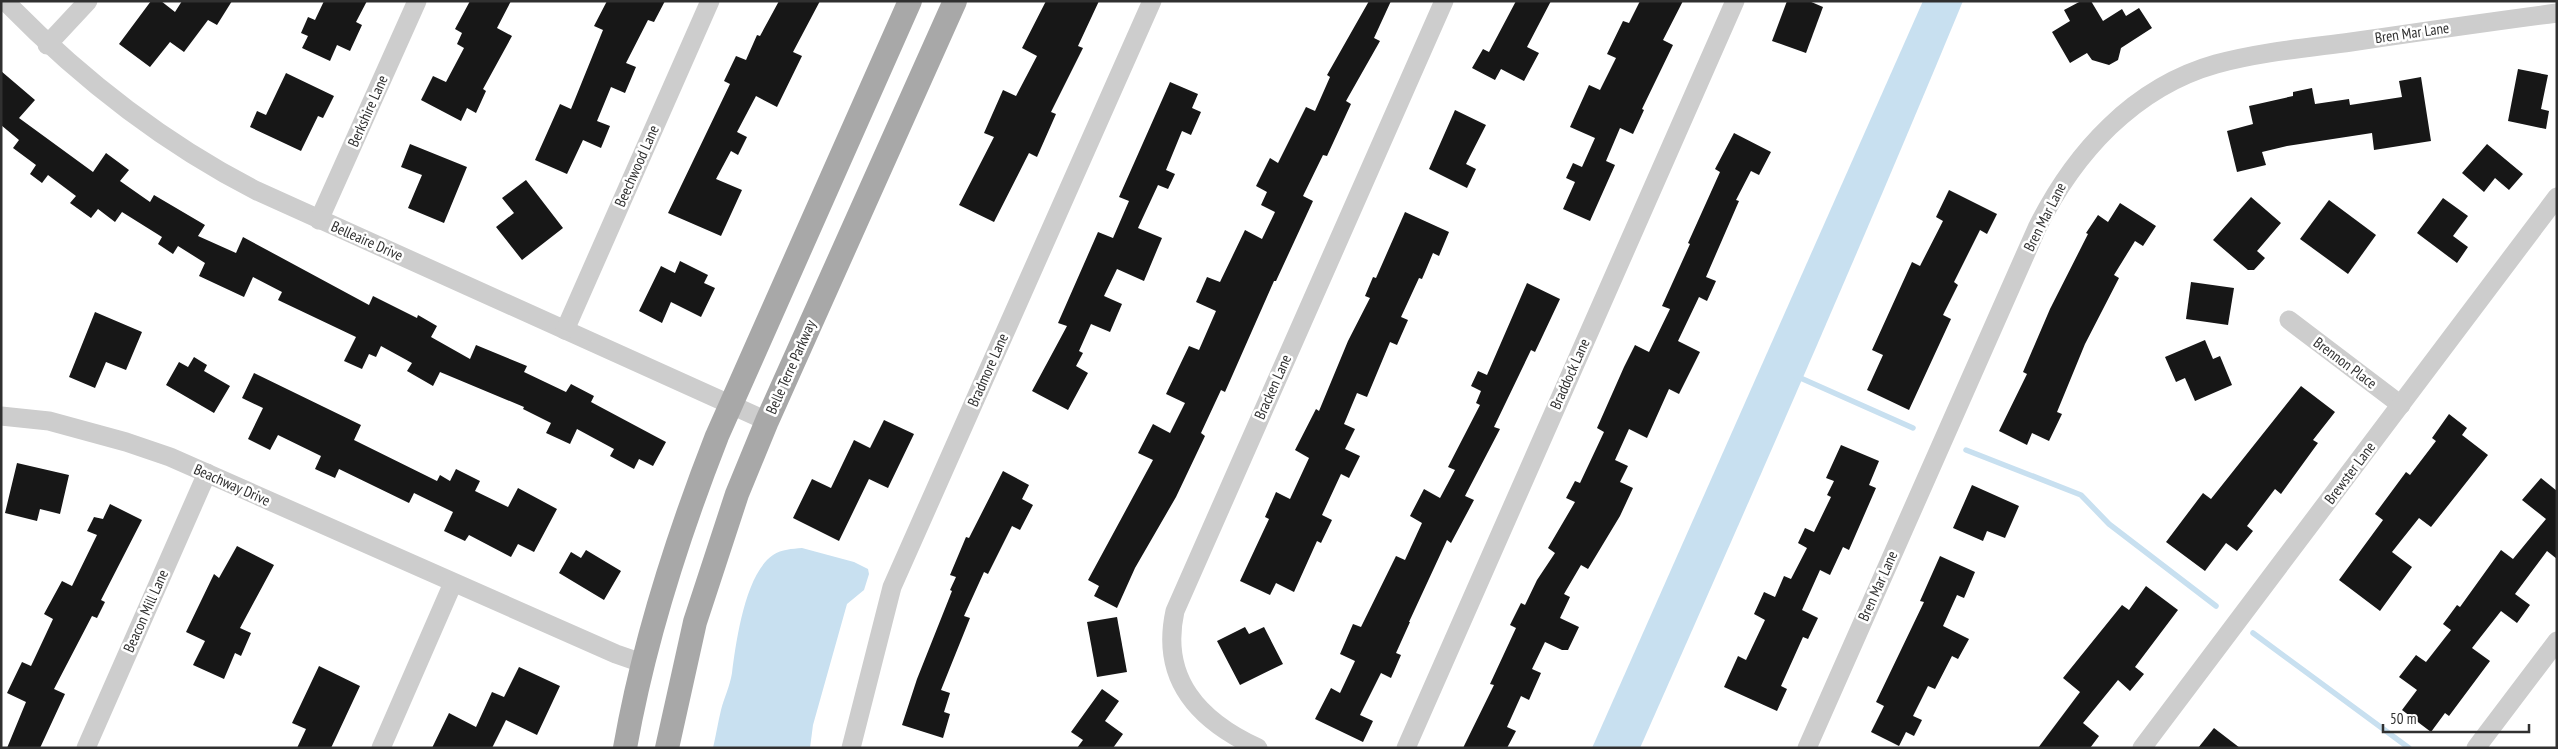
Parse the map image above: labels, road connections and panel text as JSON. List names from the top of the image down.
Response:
{
  "streets": {
    "main road": ["Belle Terre Parkway"],
    "street": [
      "Bren Mar Lane",
      "Berkshire Lane",
      "Beechwood Lane",
      "Belleaire Drive",
      "Brennon Place",
      "Bradmore Lane",
      "Braddock Lane",
      "Bracken Lane",
      "Brewster Lane",
      "Beachway Drive",
      "Beacon Mill Lane"
    ]
  },
  "crossings": [
    ["Berkshire Lane", "Belleaire Drive"],
    ["Beechwood Lane", "Belleaire Drive"],
    ["Belleaire Drive", "Belle Terre Parkway"],
    ["Brennon Place", "Brewster Lane"],
    ["Beachway Drive", "Beacon Mill Lane"]
  ],
  "scale_bar": "50 m"
}
